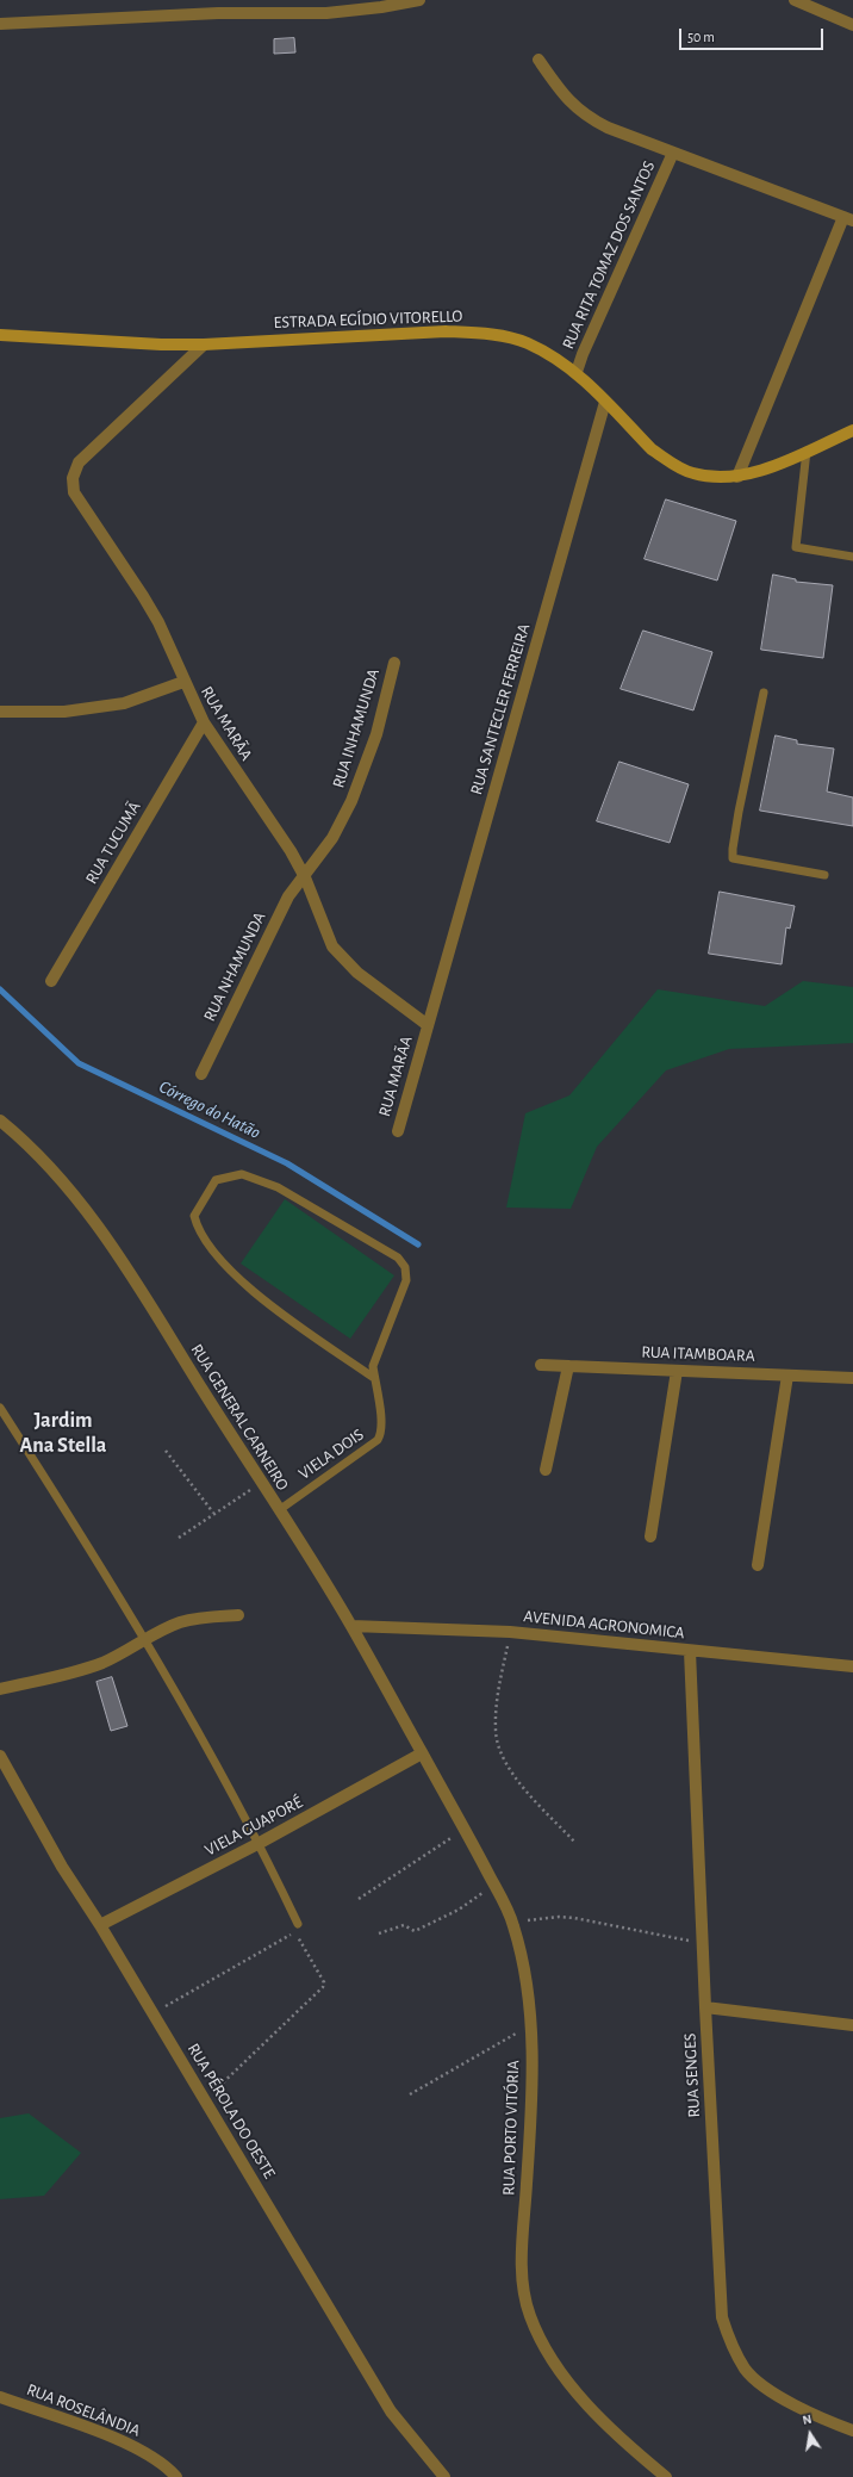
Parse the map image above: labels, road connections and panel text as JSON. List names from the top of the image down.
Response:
{
  "streets": {
    "street": [
      "RUA RITA TOMAZ DOS SANTOS",
      "ESTRADA EGÍDIO VITORELLO",
      "RUA SANTECLER FERREIRA",
      "RUA MARÃA",
      "RUA INHAMUNDA",
      "RUA TUCUMÃ",
      "RUA NHAMUNDA",
      "RUA ITAMBOARA",
      "RUA GENERAL CARNEIRO",
      "AVENIDA AGRONOMICA",
      "VIELA GUAPORÉ",
      "RUA SENGES",
      "RUA PÉROLA DO OESTE",
      "RUA PORTO VITÓRIA",
      "RUA ROSELÂNDIA"
    ],
    "lane": ["VIELA DOIS"]
  },
  "crossings": [
    ["RUA RITA TOMAZ DOS SANTOS", "ESTRADA EGÍDIO VITORELLO"],
    ["ESTRADA EGÍDIO VITORELLO", "RUA SANTECLER FERREIRA"],
    ["ESTRADA EGÍDIO VITORELLO", "RUA MARÃA"],
    ["RUA SANTECLER FERREIRA", "RUA MARÃA"],
    ["RUA MARÃA", "RUA INHAMUNDA"],
    ["RUA MARÃA", "RUA TUCUMÃ"],
    ["RUA MARÃA", "RUA NHAMUNDA"],
    ["RUA INHAMUNDA", "RUA NHAMUNDA"],
    ["RUA GENERAL CARNEIRO", "VIELA DOIS"],
    ["RUA GENERAL CARNEIRO", "AVENIDA AGRONOMICA"],
    ["RUA GENERAL CARNEIRO", "VIELA GUAPORÉ"],
    ["RUA GENERAL CARNEIRO", "RUA PORTO VITÓRIA"],
    ["AVENIDA AGRONOMICA", "RUA SENGES"],
    ["VIELA GUAPORÉ", "RUA PÉROLA DO OESTE"],
    ["VIELA GUAPORÉ", "RUA PORTO VITÓRIA"]
  ],
  "districts": ["Jardim Ana Stella"],
  "water": ["Córrego do Hatão"],
  "scale_bar": "50 m",
  "north": "top"
}
